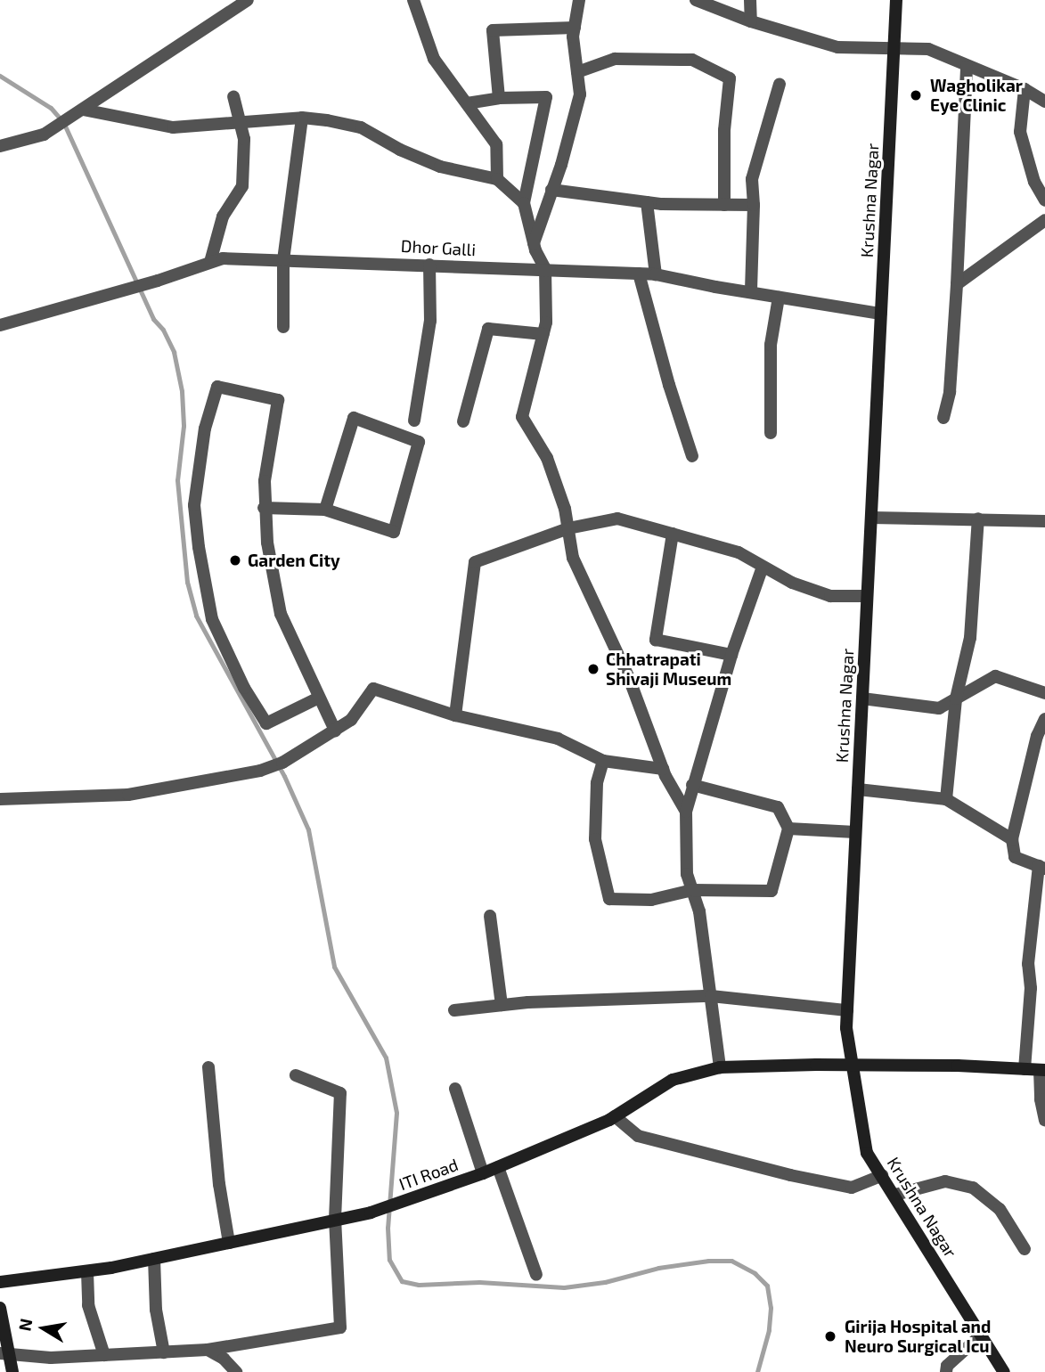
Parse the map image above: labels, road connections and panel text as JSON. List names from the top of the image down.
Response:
{
  "streets": {
    "main road": ["Krushna Nagar", "ITI Road"],
    "street": ["Dhor Galli"]
  },
  "crossings": [
    ["Krushna Nagar", "Dhor Galli"],
    ["Krushna Nagar", "ITI Road"]
  ],
  "places": [
    "Wagholikar Eye Clinic",
    "Garden City",
    "Chhatrapati Shivaji Museum",
    "Girija Hospital and Neuro Surgical Icu"
  ],
  "north": "left"
}
